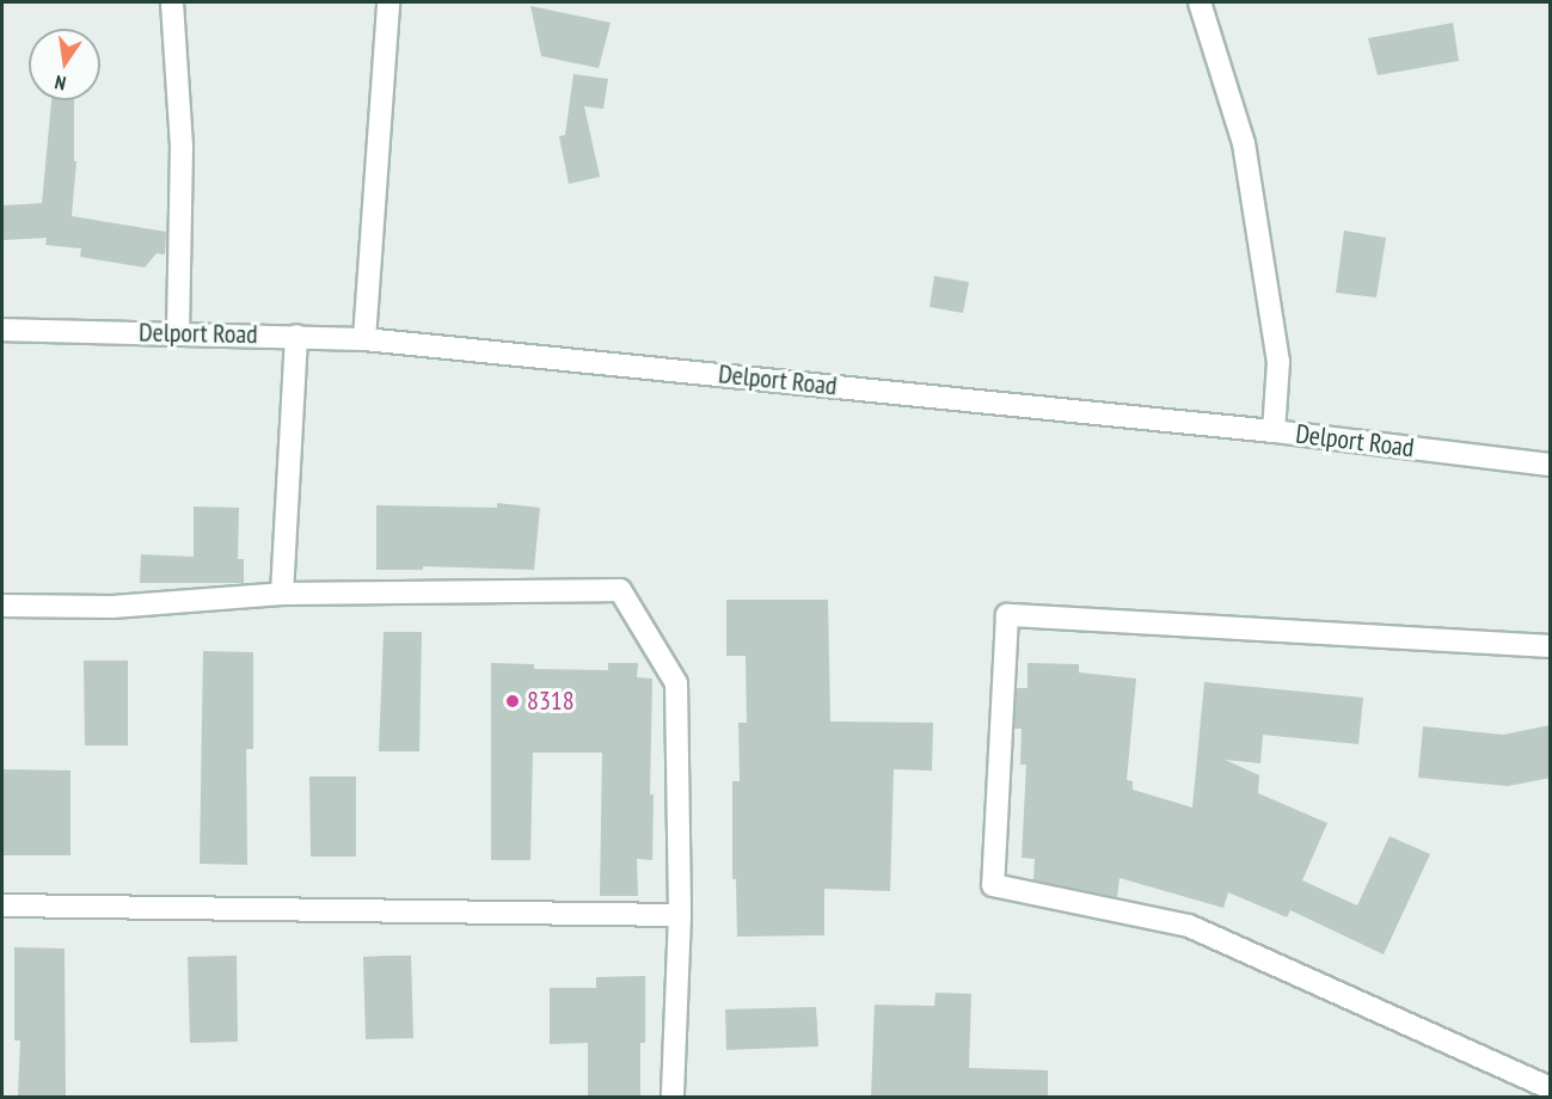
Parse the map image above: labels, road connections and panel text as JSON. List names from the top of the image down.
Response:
{
  "streets": {
    "street": ["Delport Road"]
  },
  "places": ["8318"],
  "north": "bottom"
}
